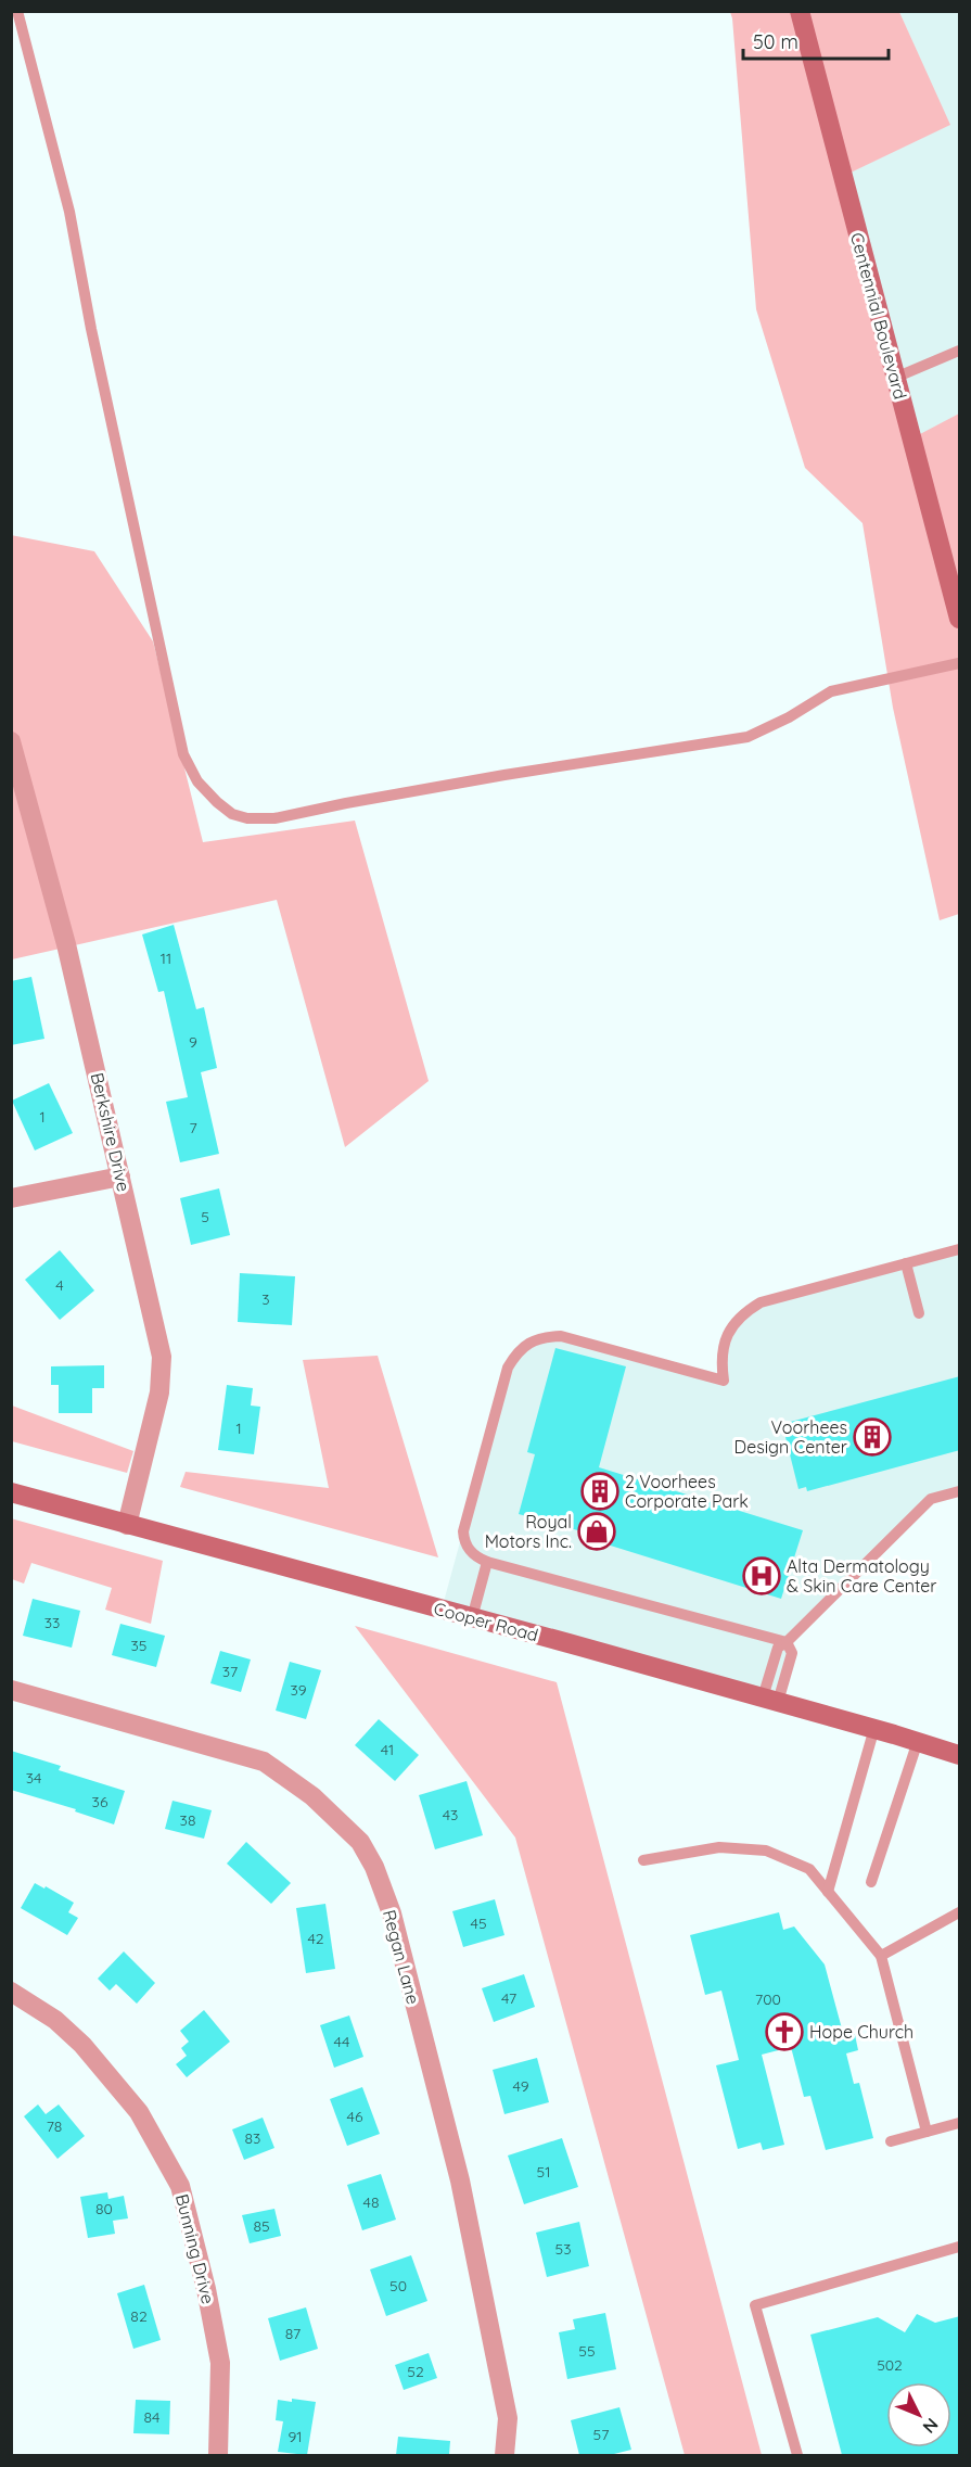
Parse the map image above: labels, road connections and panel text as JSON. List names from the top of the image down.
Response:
{
  "streets": {
    "street": [
      "Centennial Boulevard",
      "Berkshire Drive",
      "Cooper Road",
      "Regan Lane",
      "Bunning Drive"
    ]
  },
  "crossings": [
    ["Berkshire Drive", "Cooper Road"]
  ],
  "places": {
    "building": ["Voorhees Design Center", "2 Voorhees Corporate Park"],
    "shop": ["Royal Motors Inc."],
    "hospital": ["Alta Dermatology & Skin Care Center"],
    "church": ["Hope Church"]
  },
  "house_numbers": [
    "11",
    "9",
    "1",
    "7",
    "5",
    "4",
    "3",
    "1",
    "33",
    "35",
    "37",
    "39",
    "41",
    "34",
    "36",
    "43",
    "38",
    "45",
    "42",
    "47",
    "700",
    "44",
    "49",
    "46",
    "78",
    "83",
    "51",
    "48",
    "80",
    "85",
    "53",
    "50",
    "82",
    "87",
    "55",
    "502",
    "52",
    "84",
    "57",
    "91"
  ],
  "scale_bar": "50 m",
  "north": "bottom right"
}
